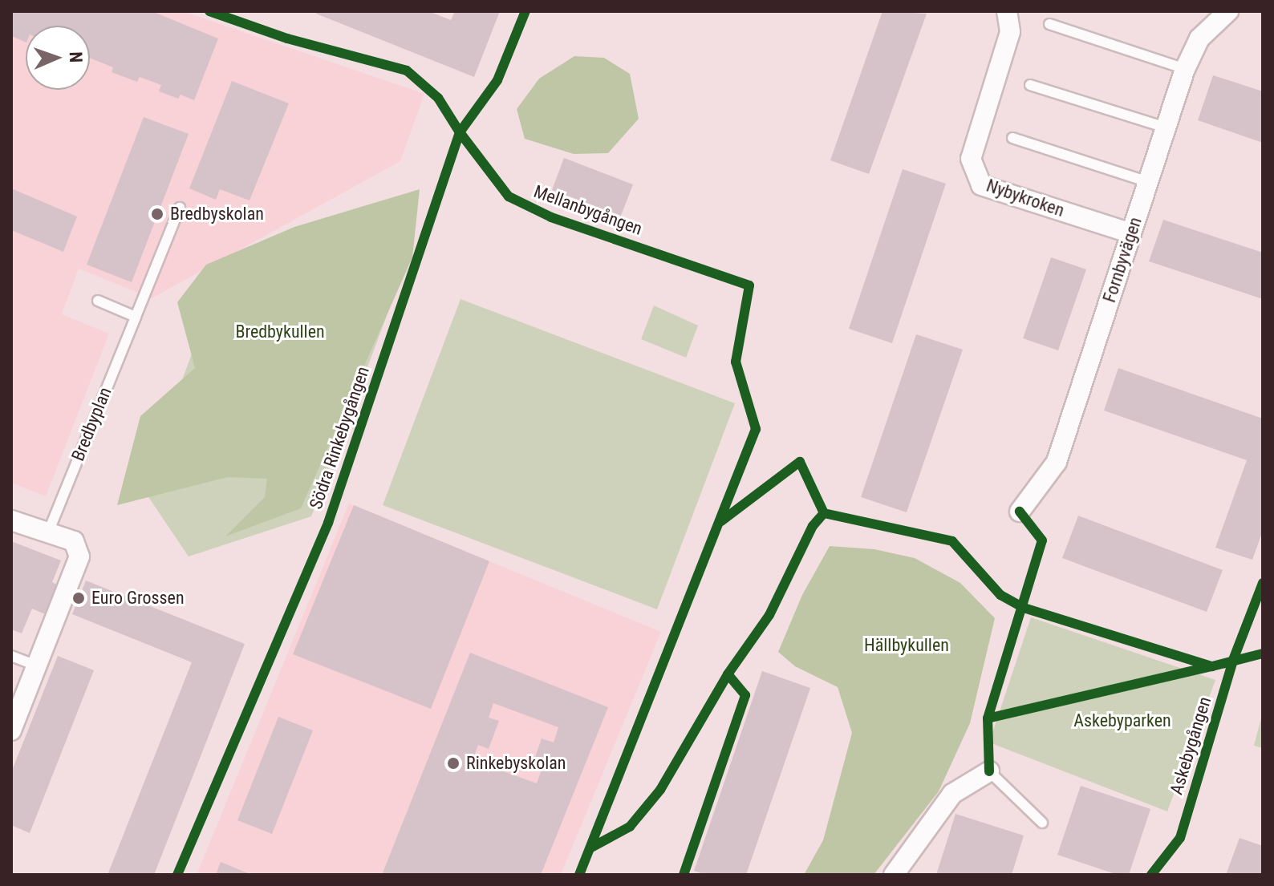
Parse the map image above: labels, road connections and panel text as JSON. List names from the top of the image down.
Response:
{
  "streets": {
    "street": ["Nybykroken", "Fornbyvägen"],
    "lane": ["Bredbyplan"],
    "cycle path": ["Mellanbygången", "Södra Rinkebygången", "Askebygången"]
  },
  "crossings": [
    ["Nybykroken", "Fornbyvägen"]
  ],
  "parks": ["Bredbykullen", "Hällbykullen", "Askebyparken"],
  "places": ["Bredbyskolan", "Euro Grossen", "Rinkebyskolan"],
  "north": "right"
}
